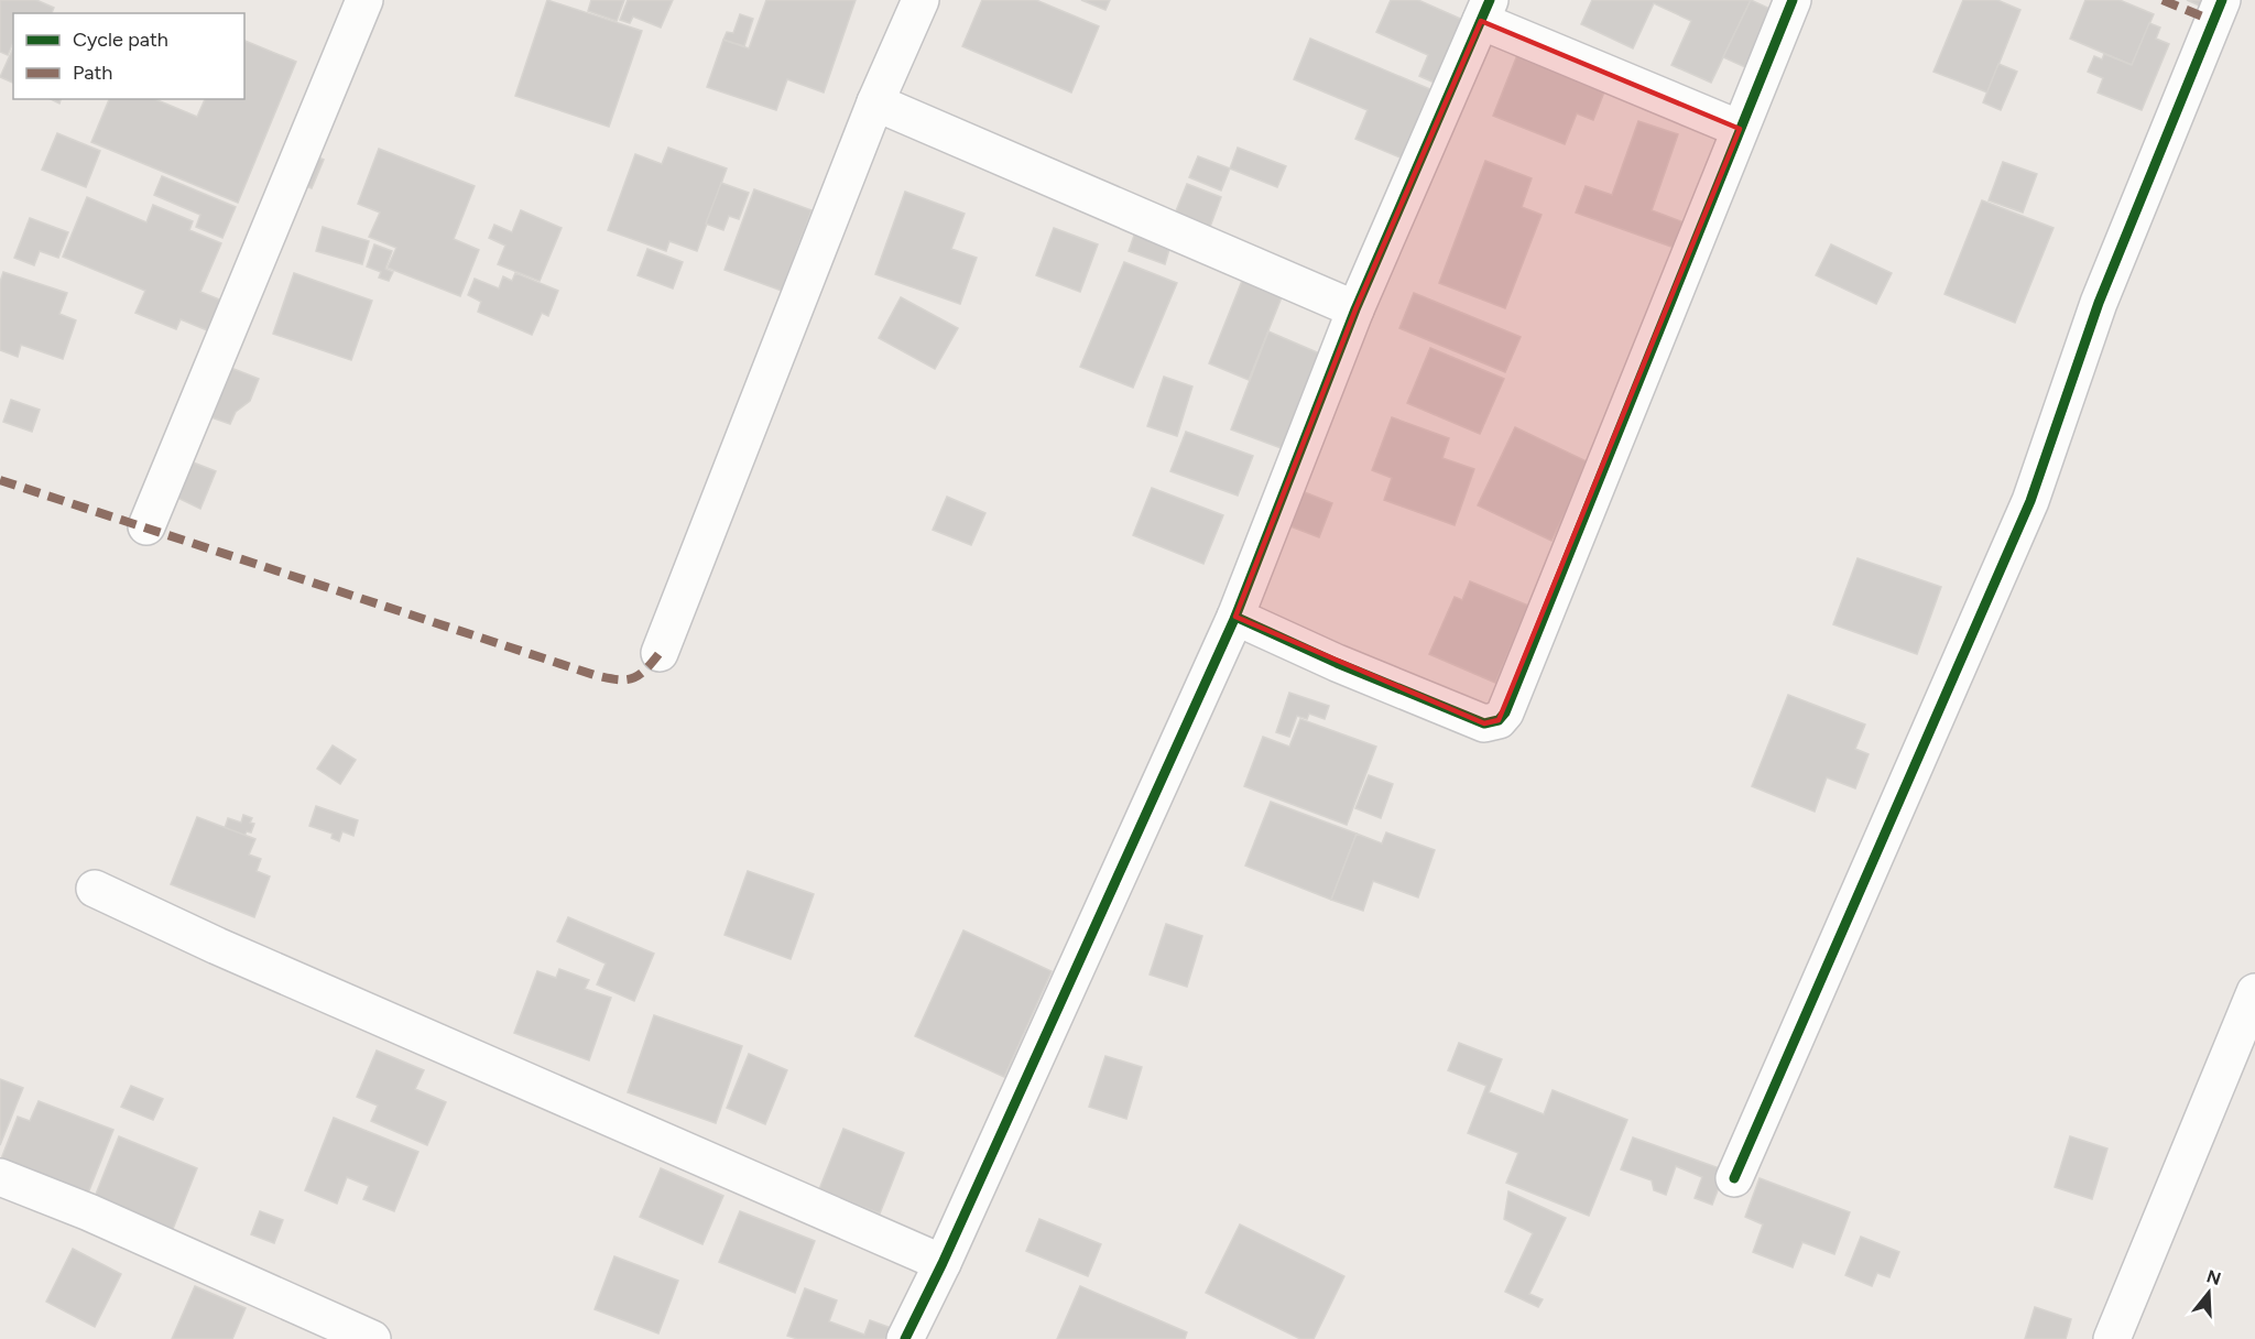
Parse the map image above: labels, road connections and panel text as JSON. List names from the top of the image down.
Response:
{
  "legend": ["Cycle path", "Path"],
  "north": "top"
}
